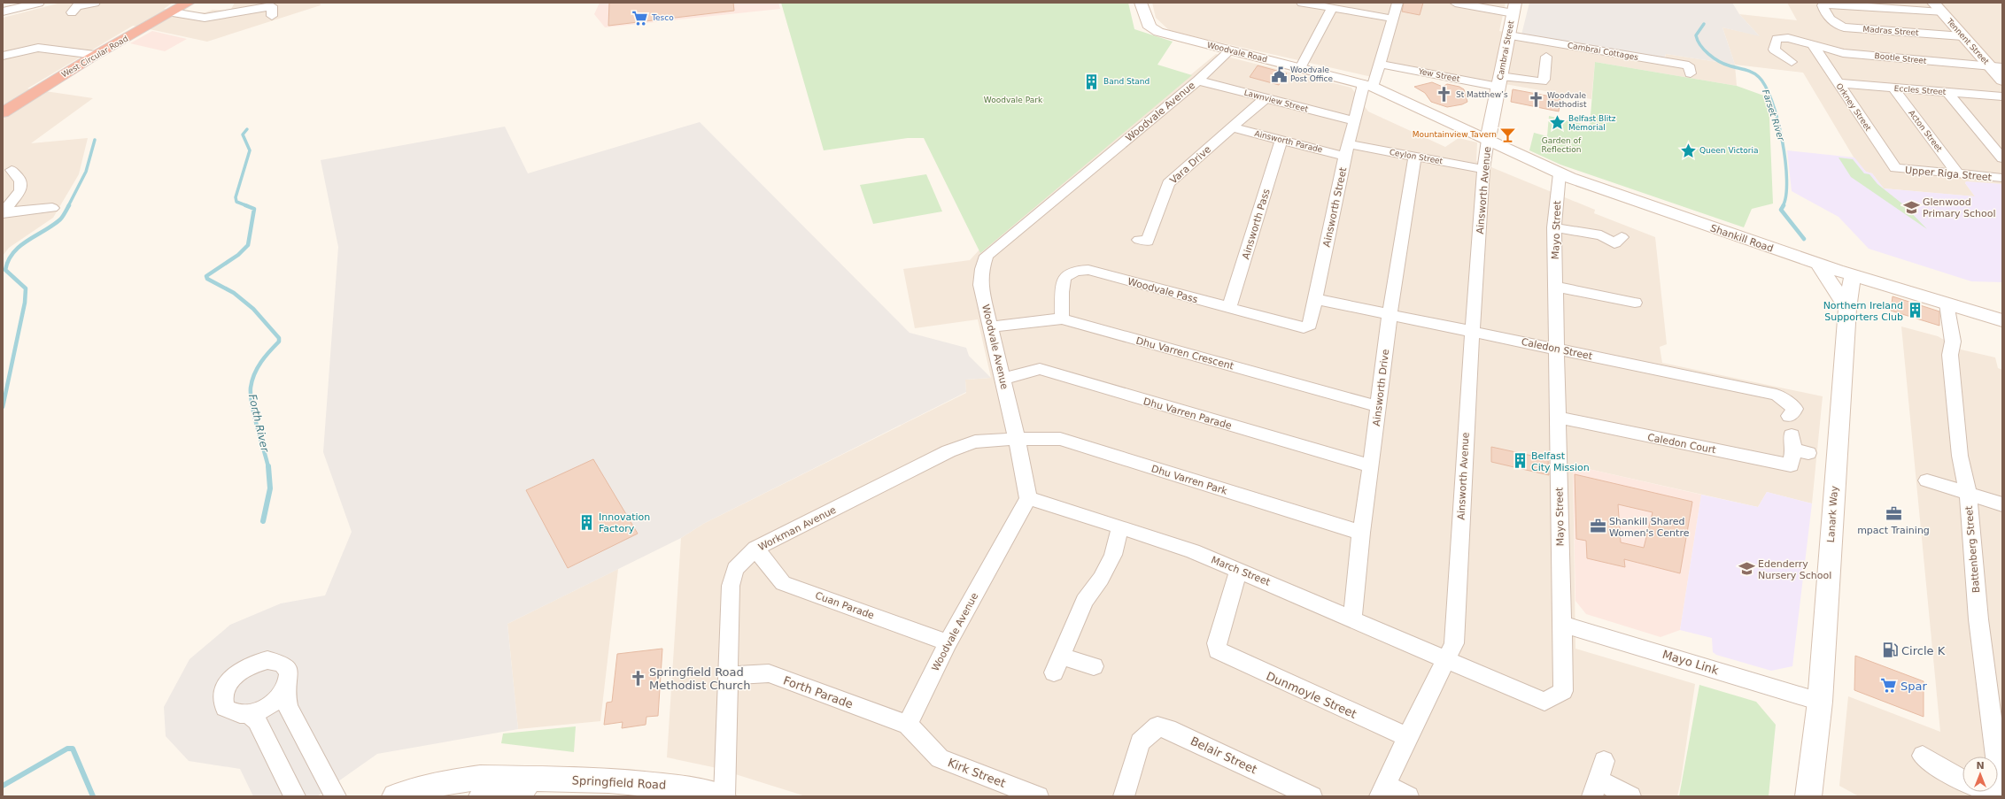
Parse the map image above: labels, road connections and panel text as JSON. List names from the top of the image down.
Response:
{
  "streets": {
    "highway": ["West Circular Road"],
    "main road": [
      "Tennent Street",
      "Cambrai Street",
      "Woodvale Road",
      "Shankill Road",
      "Lanark Way",
      "Springfield Road"
    ],
    "street": [
      "Madras Street",
      "Cambrai Cottages",
      "Bootle Street",
      "Yew Street",
      "Eccles Street",
      "Lawnview Street",
      "Orkney Street",
      "Woodvale Avenue",
      "Acton Street",
      "Ainsworth Parade",
      "Ceylon Street",
      "Vara Drive",
      "Upper Riga Street",
      "Ainsworth Avenue",
      "Ainsworth Street",
      "Ainsworth Pass",
      "Mayo Street",
      "Woodvale Pass",
      "Caledon Street",
      "Dhu Varren Crescent",
      "Ainsworth Drive",
      "Dhu Varren Parade",
      "Caledon Court",
      "Dhu Varren Park",
      "Workman Avenue",
      "Battenberg Street",
      "March Street",
      "Cuan Parade",
      "Mayo Link",
      "Forth Parade",
      "Dunmoyle Street",
      "Belair Street",
      "Kirk Street"
    ]
  },
  "crossings": [
    ["Madras Street", "Tennent Street"],
    ["Tennent Street", "Bootle Street"],
    ["Cambrai Street", "Cambrai Cottages"],
    ["Cambrai Street", "Woodvale Road"],
    ["Cambrai Street", "Yew Street"],
    ["Cambrai Street", "Ainsworth Avenue"],
    ["Cambrai Street", "Shankill Road"],
    ["Woodvale Road", "Woodvale Avenue"],
    ["Woodvale Road", "Ainsworth Avenue"],
    ["Woodvale Road", "Ainsworth Street"],
    ["Woodvale Road", "Shankill Road"],
    ["Bootle Street", "Orkney Street"],
    ["Yew Street", "Ainsworth Street"],
    ["Eccles Street", "Orkney Street"],
    ["Eccles Street", "Acton Street"],
    ["Lawnview Street", "Woodvale Avenue"],
    ["Lawnview Street", "Vara Drive"],
    ["Lawnview Street", "Ainsworth Street"],
    ["Orkney Street", "Upper Riga Street"],
    ["Woodvale Avenue", "Dhu Varren Crescent"],
    ["Woodvale Avenue", "Dhu Varren Parade"],
    ["Woodvale Avenue", "Dhu Varren Park"],
    ["Woodvale Avenue", "Workman Avenue"],
    ["Woodvale Avenue", "March Street"],
    ["Woodvale Avenue", "Cuan Parade"],
    ["Woodvale Avenue", "Forth Parade"],
    ["Woodvale Avenue", "Kirk Street"],
    ["Acton Street", "Upper Riga Street"],
    ["Ainsworth Parade", "Ceylon Street"],
    ["Ainsworth Parade", "Vara Drive"],
    ["Ainsworth Parade", "Ainsworth Street"],
    ["Ainsworth Parade", "Ainsworth Pass"],
    ["Ceylon Street", "Ainsworth Avenue"],
    ["Ceylon Street", "Ainsworth Street"],
    ["Ceylon Street", "Ainsworth Drive"],
    ["Ainsworth Avenue", "Mayo Street"],
    ["Ainsworth Avenue", "Shankill Road"],
    ["Ainsworth Avenue", "Caledon Street"],
    ["Ainsworth Avenue", "March Street"],
    ["Ainsworth Avenue", "Dunmoyle Street"],
    ["Ainsworth Street", "Woodvale Pass"],
    ["Ainsworth Street", "Caledon Street"],
    ["Ainsworth Pass", "Woodvale Pass"],
    ["Mayo Street", "Shankill Road"],
    ["Mayo Street", "Caledon Street"],
    ["Mayo Street", "Caledon Court"],
    ["Mayo Street", "March Street"],
    ["Mayo Street", "Mayo Link"],
    ["Shankill Road", "Lanark Way"],
    ["Shankill Road", "Battenberg Street"],
    ["Woodvale Pass", "Dhu Varren Crescent"],
    ["Caledon Street", "Ainsworth Drive"],
    ["Dhu Varren Crescent", "Ainsworth Drive"],
    ["Ainsworth Drive", "Dhu Varren Parade"],
    ["Ainsworth Drive", "Dhu Varren Park"],
    ["Ainsworth Drive", "March Street"],
    ["Dhu Varren Park", "Workman Avenue"],
    ["Lanark Way", "Mayo Link"],
    ["Workman Avenue", "Cuan Parade"],
    ["Workman Avenue", "Forth Parade"],
    ["Workman Avenue", "Springfield Road"],
    ["March Street", "Dunmoyle Street"],
    ["Forth Parade", "Kirk Street"]
  ],
  "water": ["Farset River", "Forth River"],
  "parks": ["Woodvale Park", "Garden of Reflection"],
  "places": {
    "supermarket": ["Tesco", "Spar"],
    "public building": ["Woodvale Post Office"],
    "building": [
      "Band Stand",
      "Northern Ireland Supporters Club",
      "Belfast City Mission",
      "Innovation Factory"
    ],
    "church": ["St Matthew’s", "Woodvale Methodist", "Springfield Road Methodist Church"],
    "place": ["Belfast Blitz Memorial", "Queen Victoria"],
    "bar": ["Mountainview Tavern"],
    "school or university": ["Glenwood Primary School", "Edenderry Nursery School"],
    "office": ["mpact Training", "Shankill Shared Women's Centre"],
    "fuel station": ["Circle K"]
  },
  "north": "top"
}
